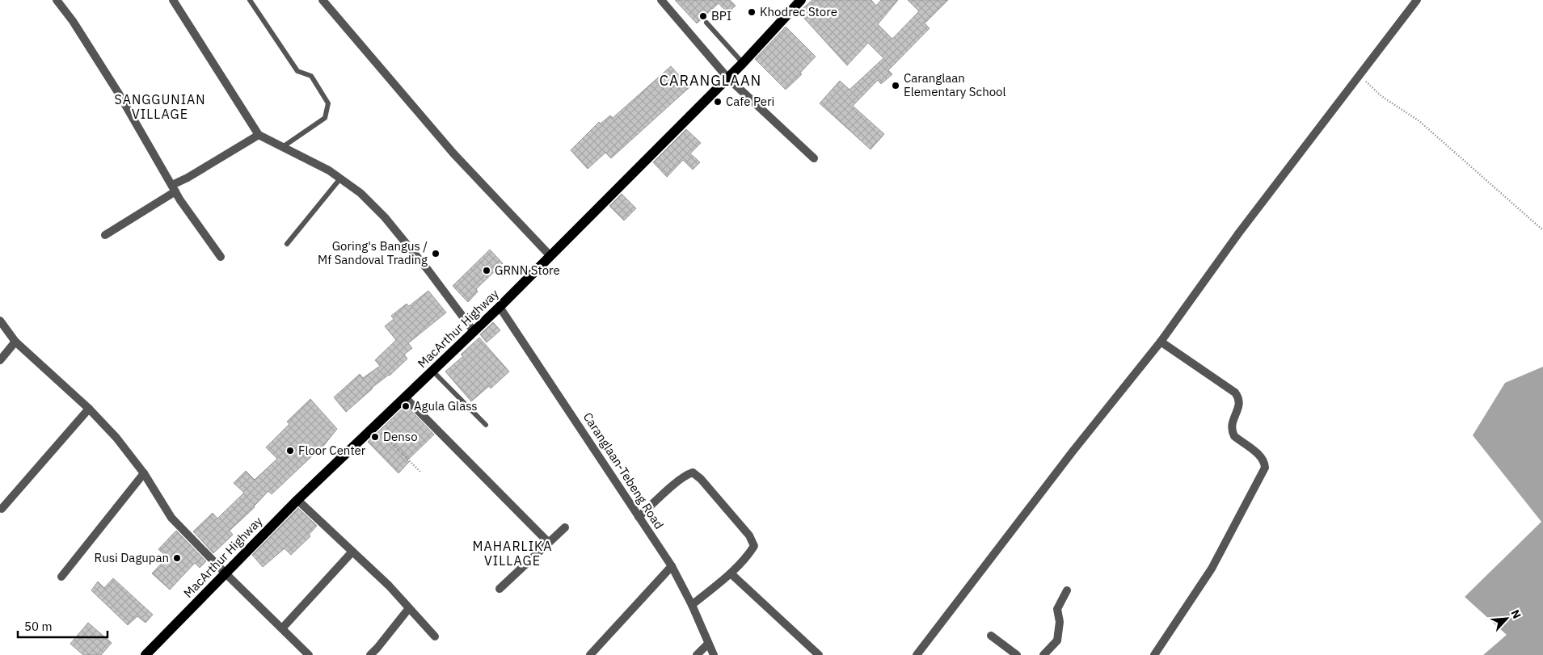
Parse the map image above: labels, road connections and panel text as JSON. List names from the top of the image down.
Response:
{
  "streets": {
    "main road": ["MacArthur Highway"],
    "street": ["Caranglaan-Tebeng Road"]
  },
  "crossings": [
    ["MacArthur Highway", "Caranglaan-Tebeng Road"]
  ],
  "districts": ["CARANGLAAN", "SANGGUNIAN VILLAGE", "MAHARLIKA VILLAGE"],
  "places": [
    "Khodrec Store",
    "BPI",
    "Caranglaan Elementary School",
    "Cafe Peri",
    "Goring's Bangus / Mf Sandoval Trading",
    "GRNN Store",
    "Agula Glass",
    "Denso",
    "Floor Center",
    "Rusi Dagupan"
  ],
  "scale_bar": "50 m",
  "north": "top right"
}
